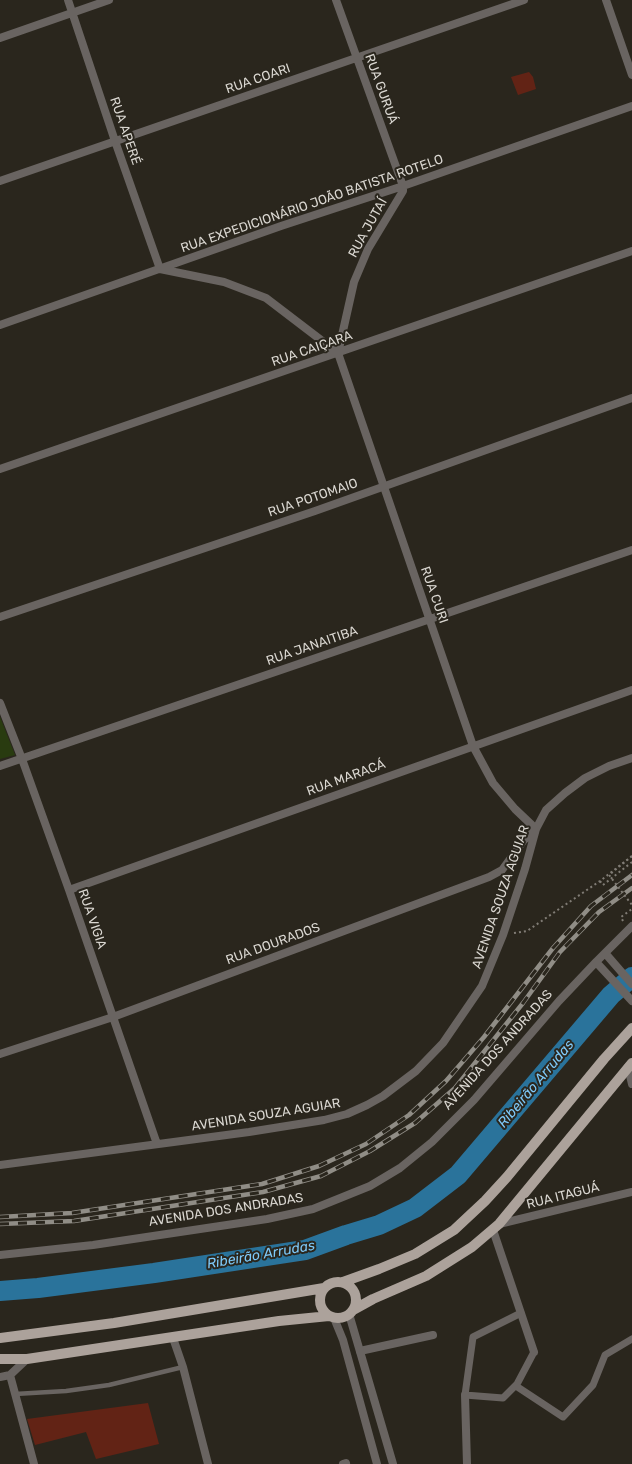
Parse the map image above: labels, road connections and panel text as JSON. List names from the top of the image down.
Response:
{
  "streets": {
    "street": [
      "RUA COARI",
      "RUA GURUÁ",
      "RUA APERÉ",
      "RUA EXPEDICIONÁRIO JOÃO BATISTA ROTELO",
      "RUA JUTAÍ",
      "RUA CAIÇARA",
      "RUA POTOMAIO",
      "RUA CURI",
      "RUA JANAITIBA",
      "RUA MARACÁ",
      "AVENIDA SOUZA AGUIAR",
      "RUA VIGIA",
      "RUA DOURADOS",
      "AVENIDA DOS ANDRADAS",
      "RUA ITAGUÁ"
    ]
  },
  "crossings": [
    ["RUA COARI", "RUA GURUÁ"],
    ["RUA COARI", "RUA APERÉ"],
    ["RUA GURUÁ", "RUA EXPEDICIONÁRIO JOÃO BATISTA ROTELO"],
    ["RUA GURUÁ", "RUA JUTAÍ"],
    ["RUA APERÉ", "RUA EXPEDICIONÁRIO JOÃO BATISTA ROTELO"],
    ["RUA EXPEDICIONÁRIO JOÃO BATISTA ROTELO", "RUA JUTAÍ"],
    ["RUA JUTAÍ", "RUA CAIÇARA"],
    ["RUA JUTAÍ", "RUA CURI"],
    ["RUA CAIÇARA", "RUA CURI"],
    ["RUA POTOMAIO", "RUA CURI"],
    ["RUA CURI", "RUA JANAITIBA"],
    ["RUA CURI", "RUA MARACÁ"],
    ["RUA CURI", "AVENIDA SOUZA AGUIAR"],
    ["RUA CURI", "RUA DOURADOS"],
    ["RUA JANAITIBA", "RUA VIGIA"],
    ["RUA MARACÁ", "RUA VIGIA"],
    ["AVENIDA SOUZA AGUIAR", "RUA VIGIA"],
    ["AVENIDA SOUZA AGUIAR", "RUA DOURADOS"],
    ["RUA VIGIA", "RUA DOURADOS"]
  ],
  "water": ["Ribeirão Arrudas"]
}
